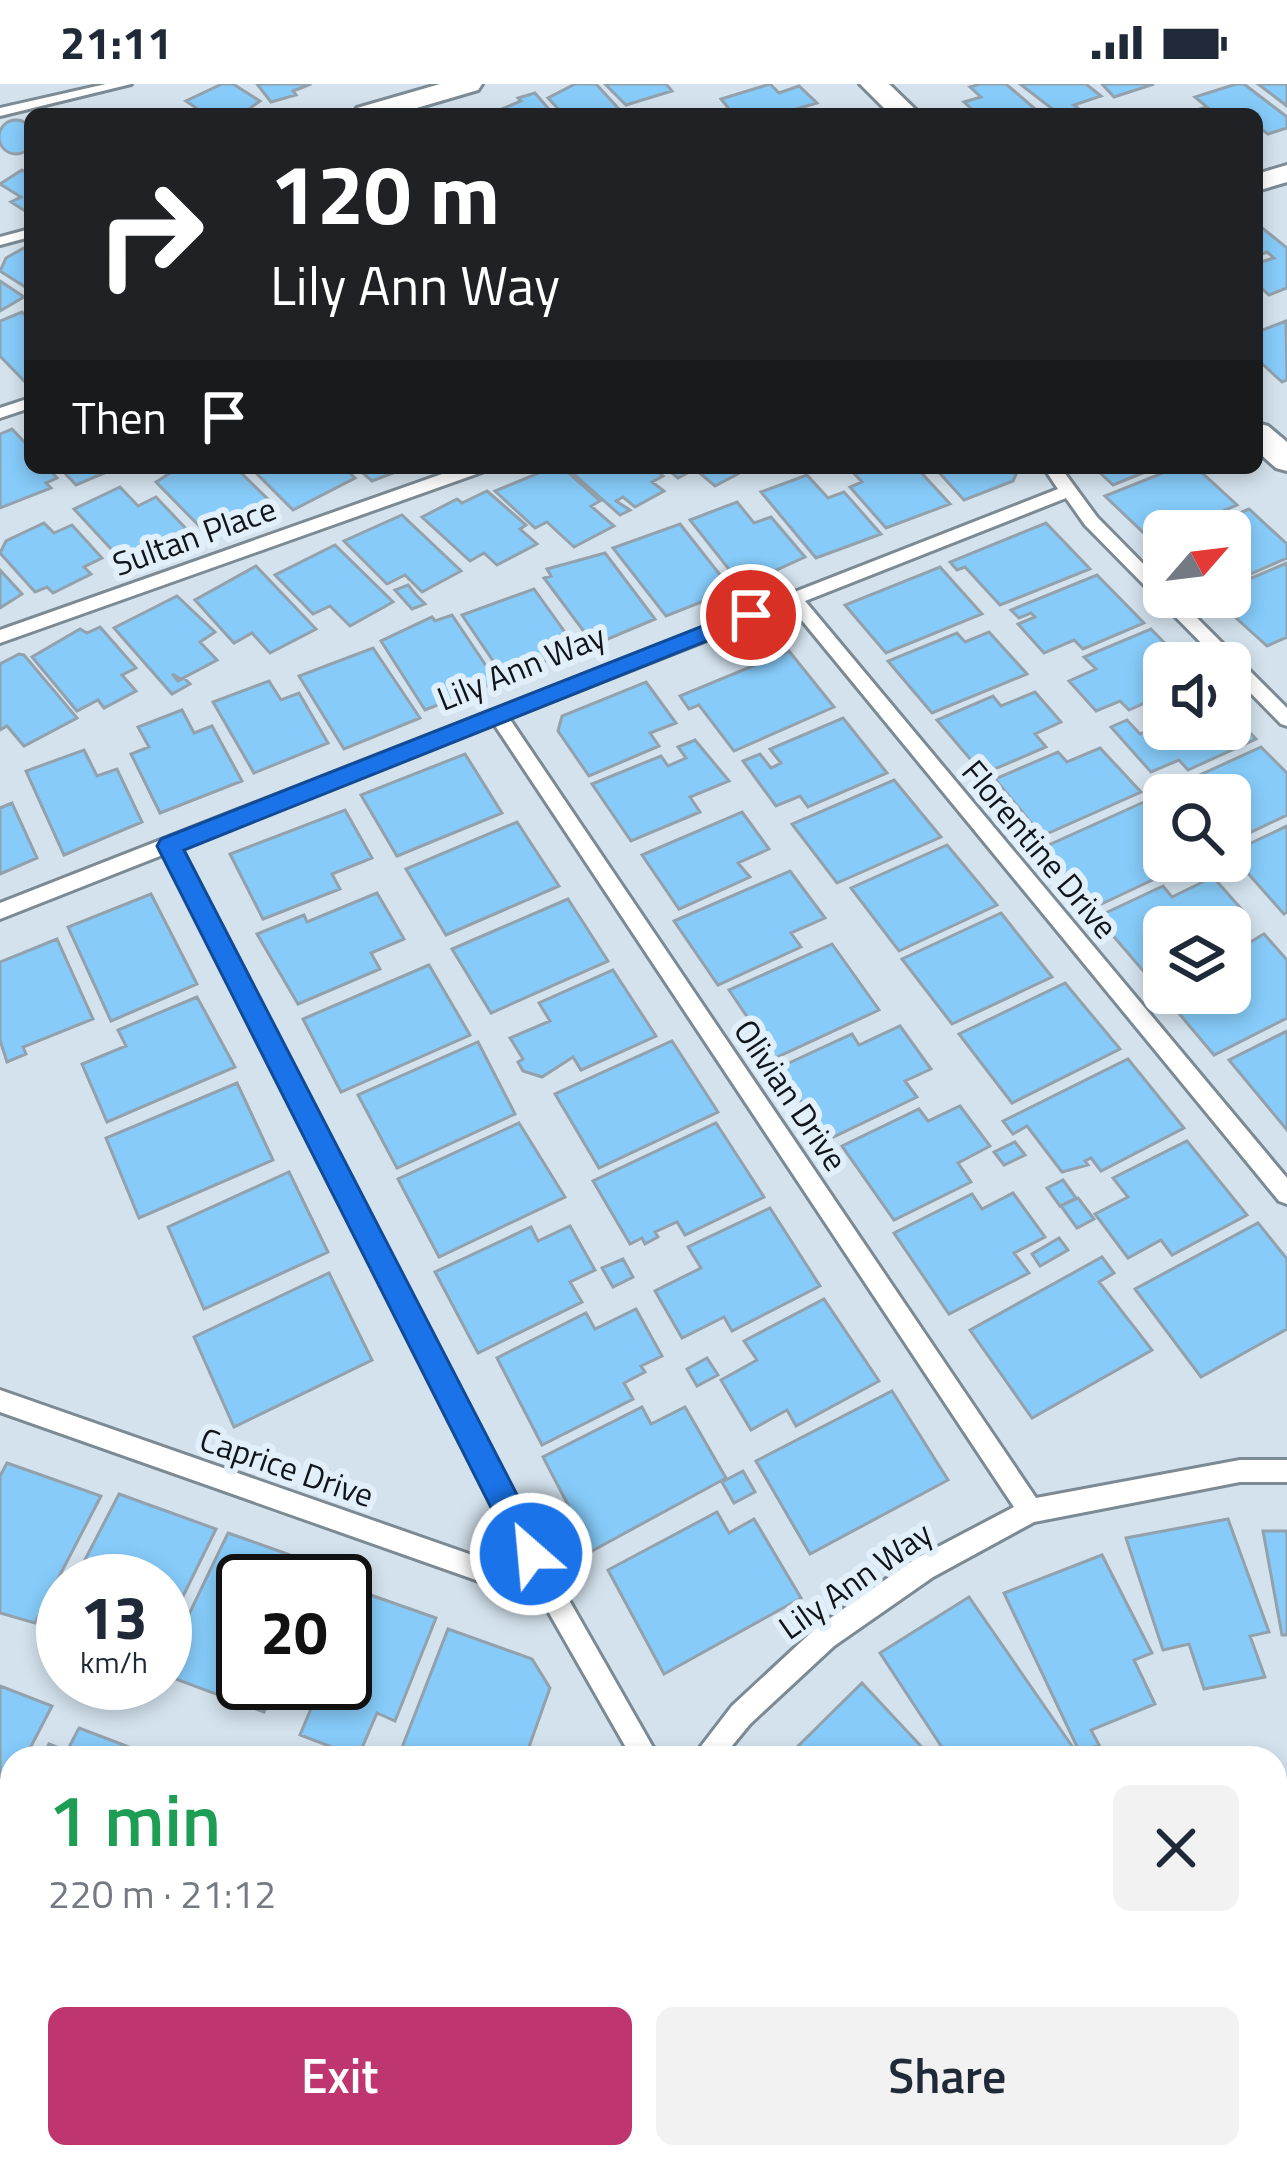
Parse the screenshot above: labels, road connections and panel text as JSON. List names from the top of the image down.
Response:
{
  "streets": {
    "lane": [
      "Sultan Place",
      "Lily Ann Way",
      "Florentine Drive",
      "Olivian Drive",
      "Caprice Drive"
    ]
  },
  "crossings": [
    ["Lily Ann Way", "Florentine Drive"],
    ["Lily Ann Way", "Olivian Drive"]
  ],
  "north": "top right",
  "page": {
    "status": "21:11",
    "turn": ["120 m", "Lily Ann Way"],
    "then": "Then",
    "speed": "13 km/h",
    "limit": "20",
    "heading": ["1 min", "220 m · 21:12"],
    "buttons": ["Exit", "Share"]
  }
}
